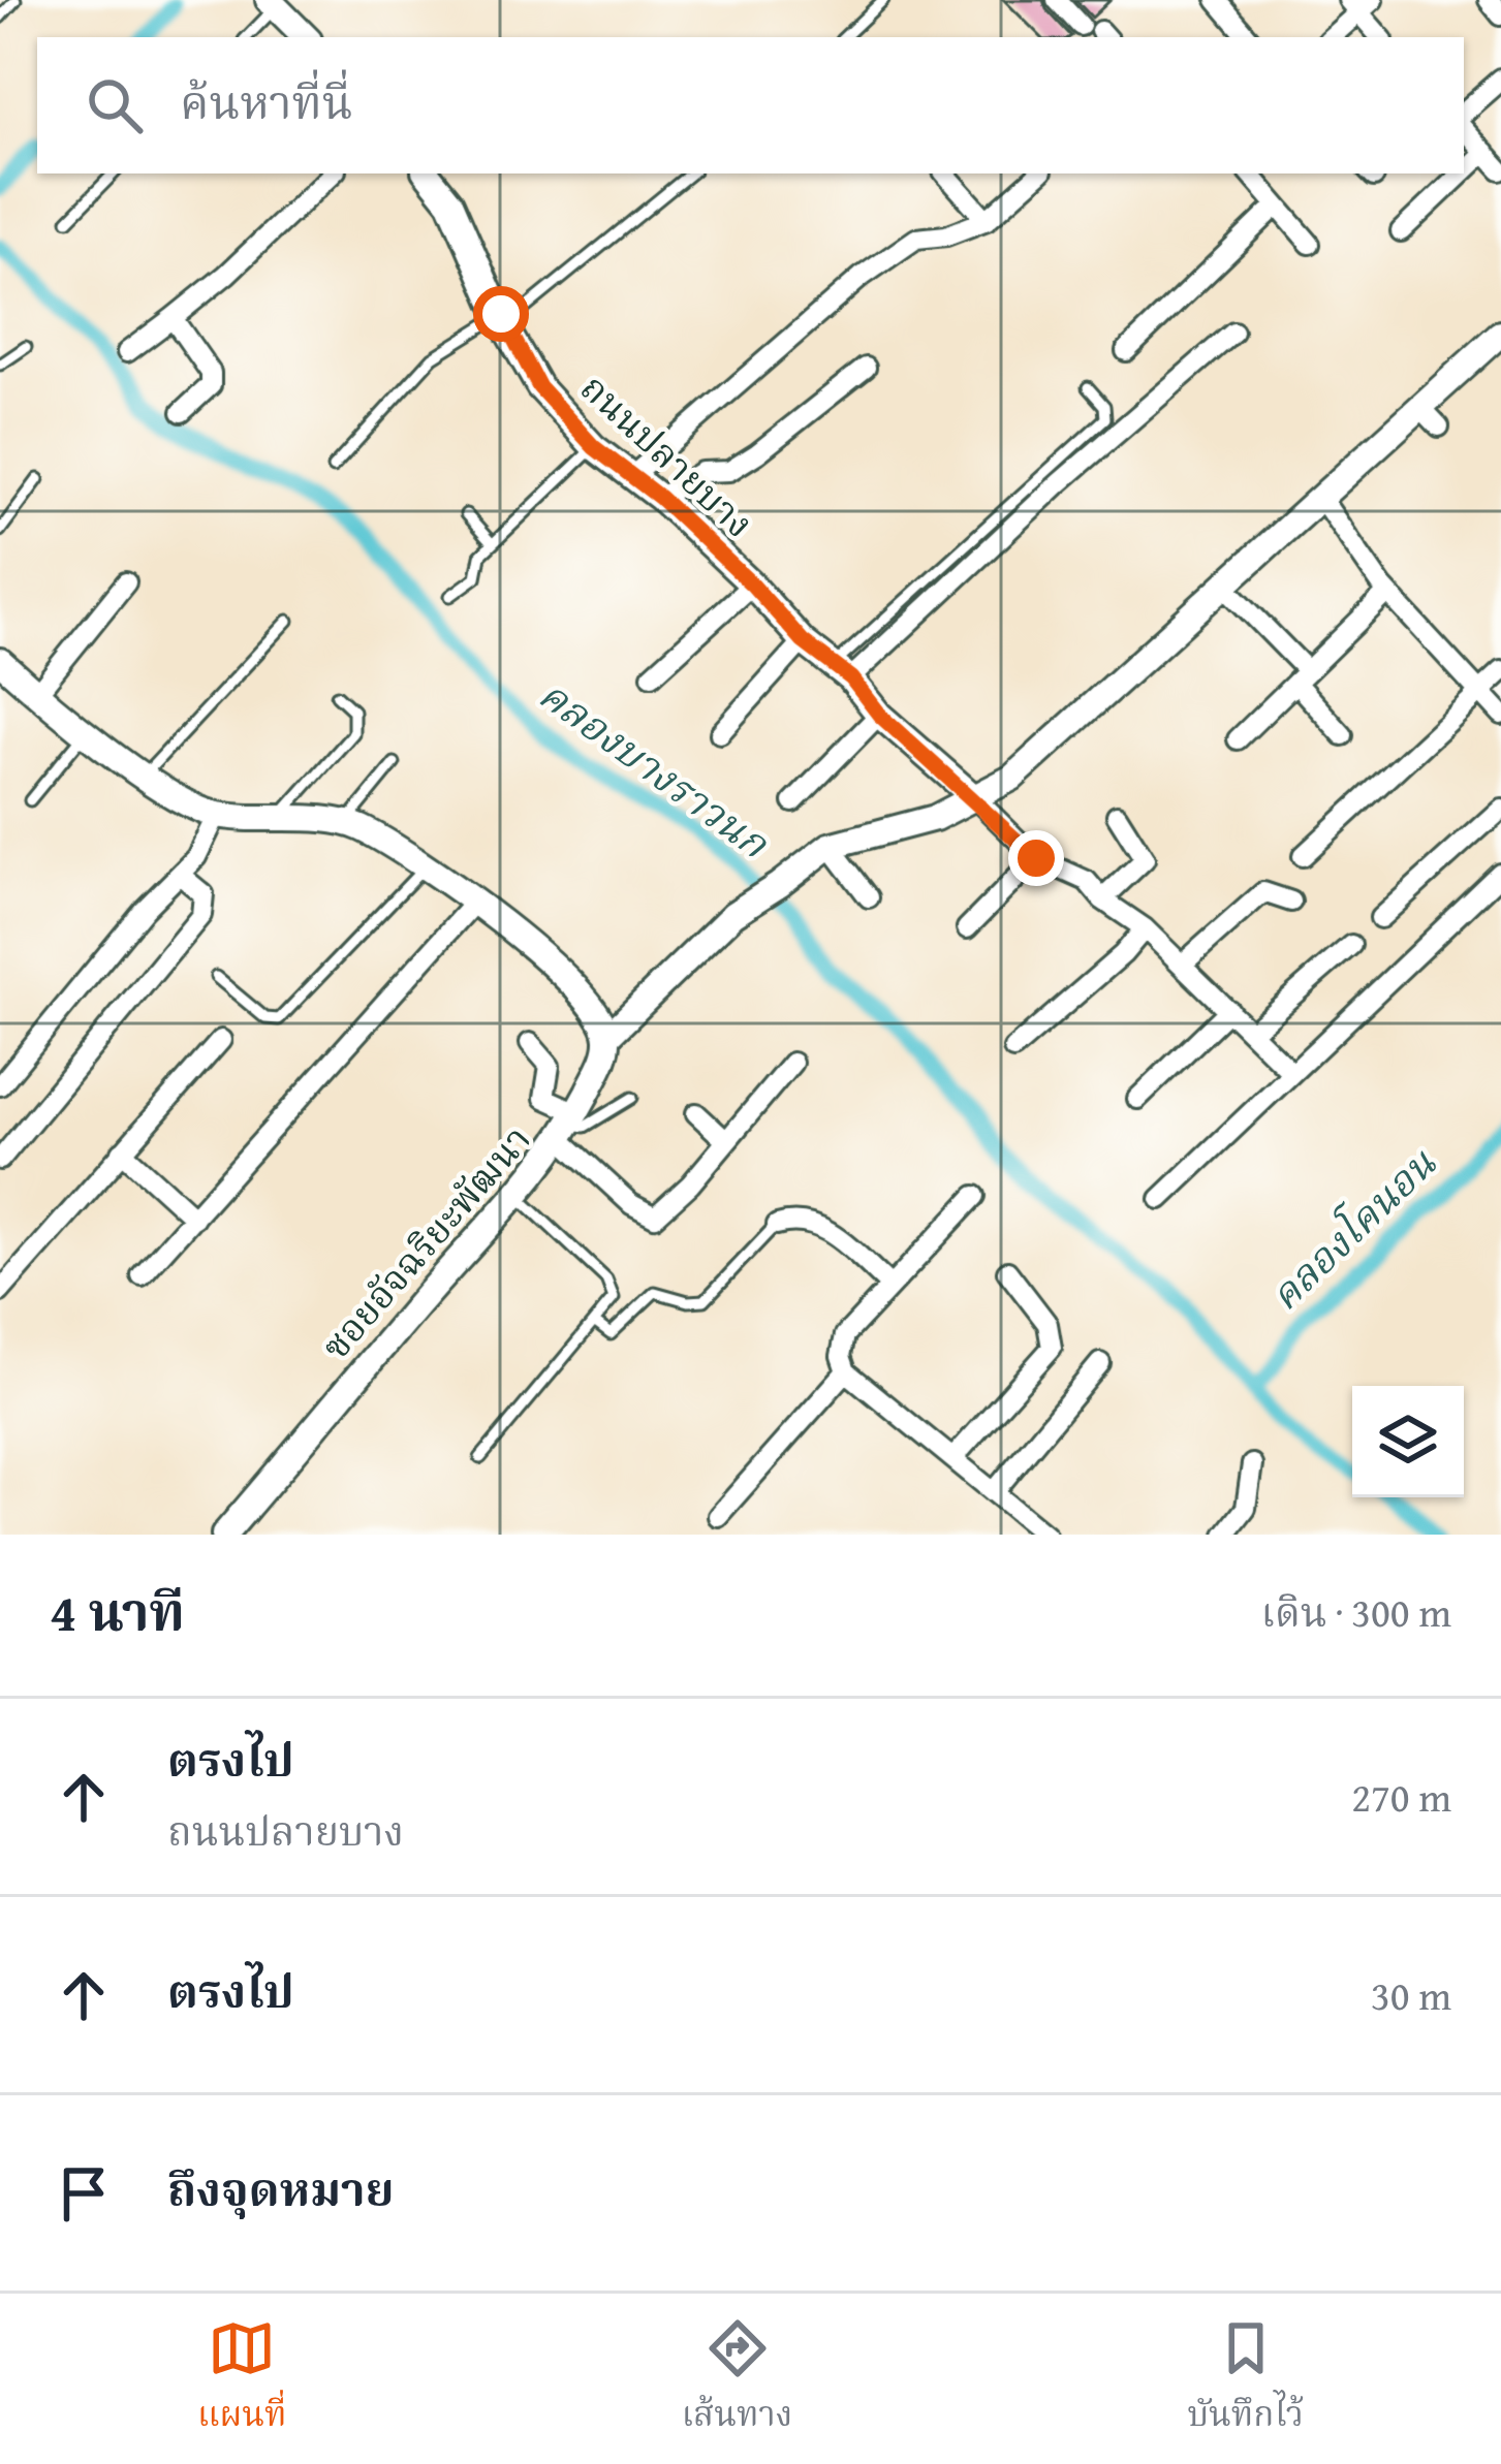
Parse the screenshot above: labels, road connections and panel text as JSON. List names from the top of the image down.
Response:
{
  "streets": {
    "street": ["ถนนปลายบาง", "ซอยอัจฉริยะพัฒนา"]
  },
  "water": ["คลองบางราวนก", "คลองโคนอน"],
  "page": {
    "search": "ค้นหาที่นี่",
    "heading": ["4 นาที", "เดิน · 300 m"],
    "list": [
      ["ตรงไป", "ถนนปลายบาง", "270 m"],
      ["ตรงไป", "30 m"],
      "ถึงจุดหมาย"
    ],
    "nav": ["แผนที่", "เส้นทาง", "บันทึกไว้"]
  }
}
